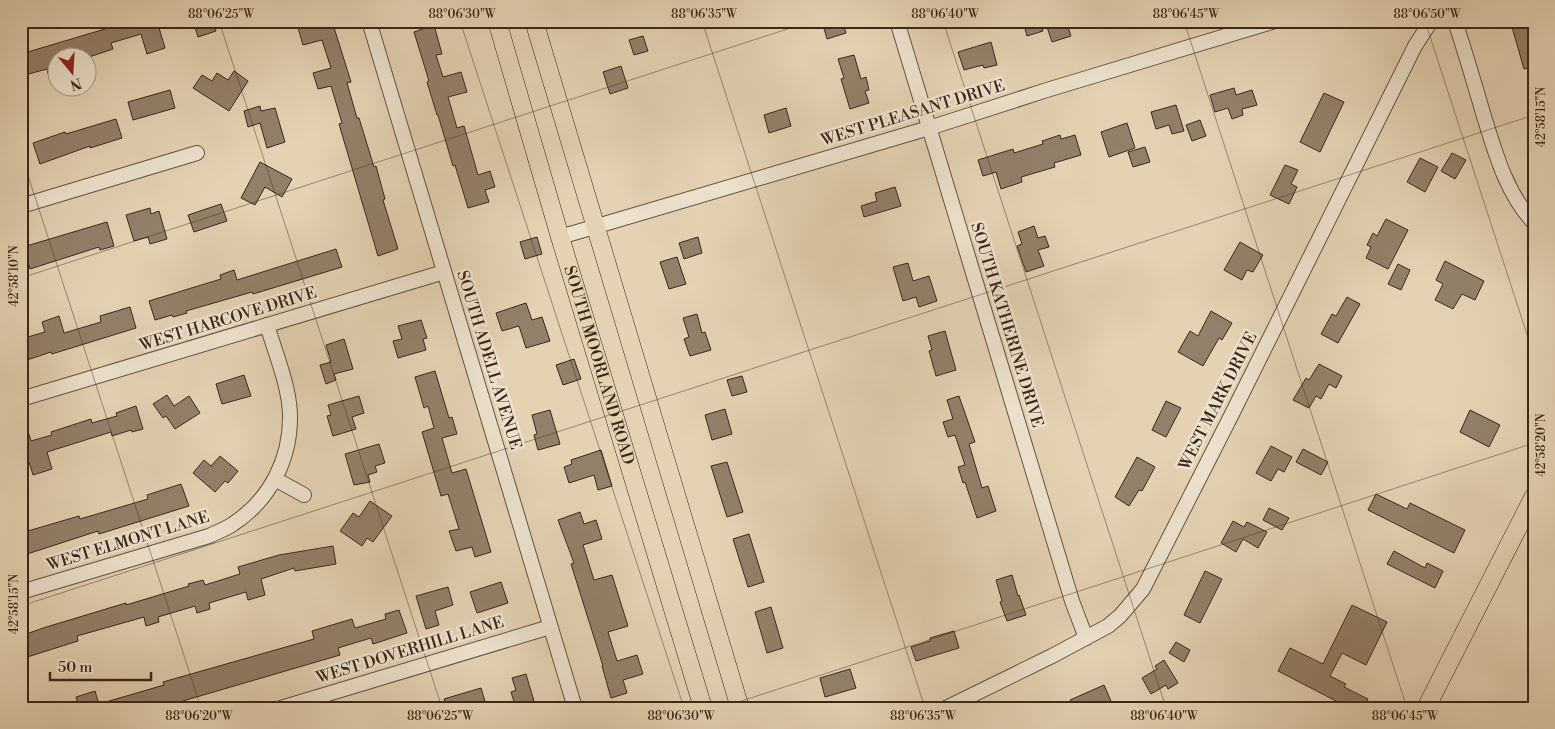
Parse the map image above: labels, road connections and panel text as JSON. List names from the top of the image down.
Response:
{
  "streets": {
    "main road": ["SOUTH MOORLAND ROAD"],
    "street": [
      "WEST PLEASANT DRIVE",
      "WEST HARCOVE DRIVE",
      "SOUTH KATHERINE DRIVE",
      "SOUTH ADELL AVENUE",
      "WEST MARK DRIVE",
      "WEST ELMONT LANE",
      "WEST DOVERHILL LANE"
    ]
  },
  "crossings": [
    ["WEST PLEASANT DRIVE", "SOUTH KATHERINE DRIVE"],
    ["WEST PLEASANT DRIVE", "SOUTH MOORLAND ROAD"],
    ["WEST HARCOVE DRIVE", "SOUTH ADELL AVENUE"],
    ["WEST HARCOVE DRIVE", "WEST ELMONT LANE"],
    ["SOUTH KATHERINE DRIVE", "WEST MARK DRIVE"],
    ["SOUTH ADELL AVENUE", "WEST DOVERHILL LANE"]
  ],
  "scale_bar": "50 m",
  "north": "bottom",
  "coordinates": [
    "88°06'25\"W",
    "88°06'30\"W",
    "88°06'35\"W",
    "88°06'40\"W",
    "88°06'45\"W",
    "88°06'50\"W",
    "42°58'15\"N",
    "42°58'10\"N",
    "42°58'20\"N",
    "88°06'20\"W"
  ]
}
